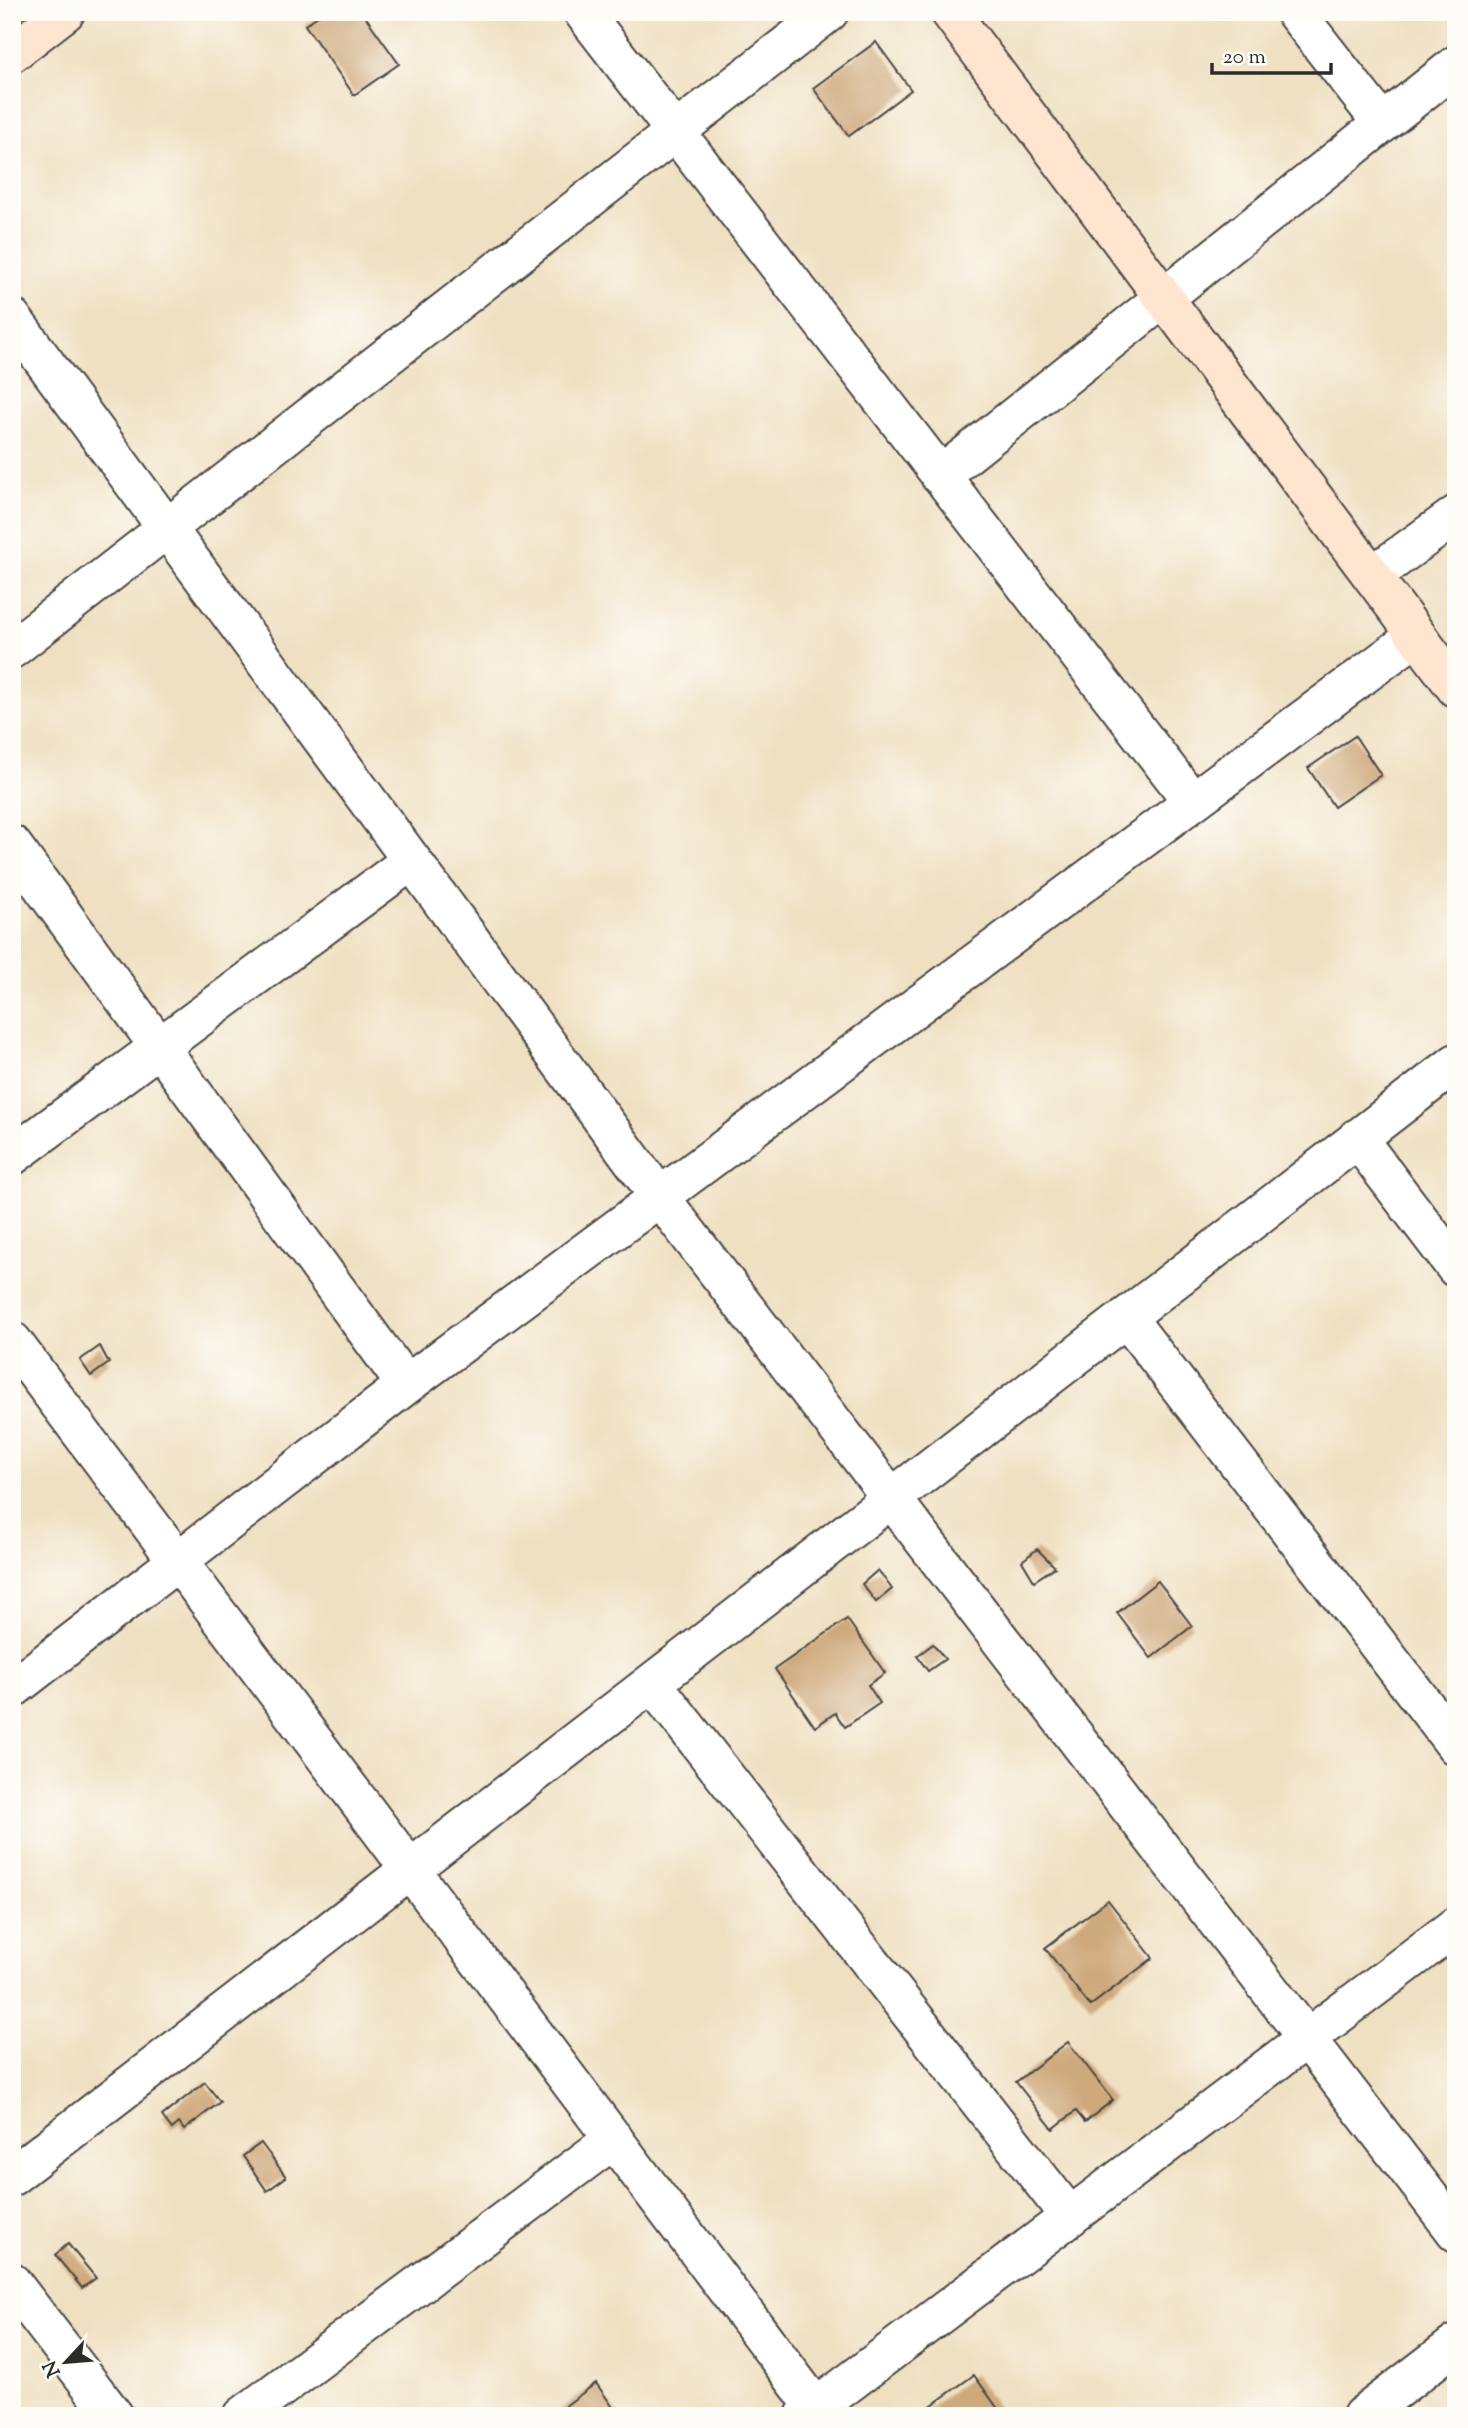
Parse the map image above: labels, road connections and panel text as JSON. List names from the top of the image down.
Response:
{
  "scale_bar": "20 m",
  "north": "bottom left"
}
